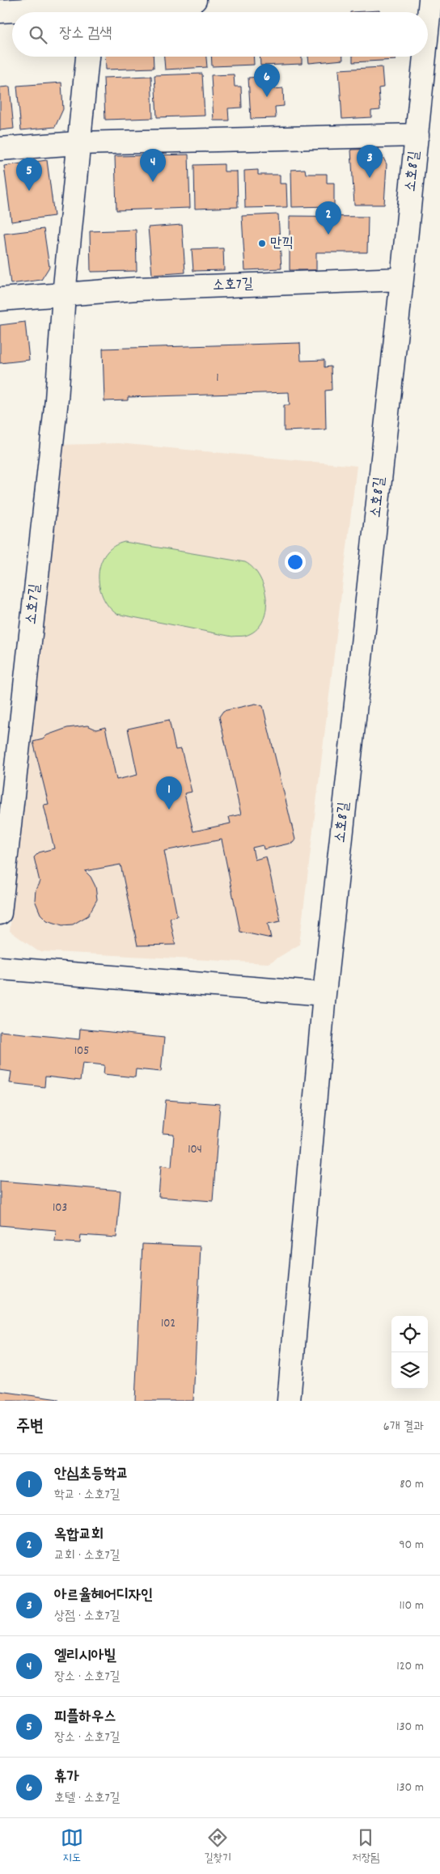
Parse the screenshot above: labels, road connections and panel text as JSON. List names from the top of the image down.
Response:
{
  "streets": {
    "street": ["소호8길", "소호7길"]
  },
  "crossings": [
    ["소호8길", "소호7길"]
  ],
  "places": ["만끽"],
  "house_numbers": [
    "1",
    "105",
    "104",
    "103",
    "102"
  ],
  "page": {
    "search": "장소 검색",
    "pins": [
      "6",
      "3",
      "4",
      "5",
      "2",
      "1"
    ],
    "heading": ["주변", "6개 결과"],
    "list": [
      {
        "mark": "1",
        "name": "안심초등학교",
        "note": "학교 · 소호7길",
        "value": "80 m"
      },
      {
        "mark": "2",
        "name": "옥합교회",
        "note": "교회 · 소호7길",
        "value": "90 m"
      },
      {
        "mark": "3",
        "name": "아르율헤어디자인",
        "note": "상점 · 소호7길",
        "value": "110 m"
      },
      {
        "mark": "4",
        "name": "엘리시아빌",
        "note": "장소 · 소호7길",
        "value": "120 m"
      },
      {
        "mark": "5",
        "name": "피플하우스",
        "note": "장소 · 소호7길",
        "value": "130 m"
      },
      {
        "mark": "6",
        "name": "휴가",
        "note": "호텔 · 소호7길",
        "value": "130 m"
      }
    ],
    "nav": ["지도", "길찾기", "저장됨"]
  }
}
